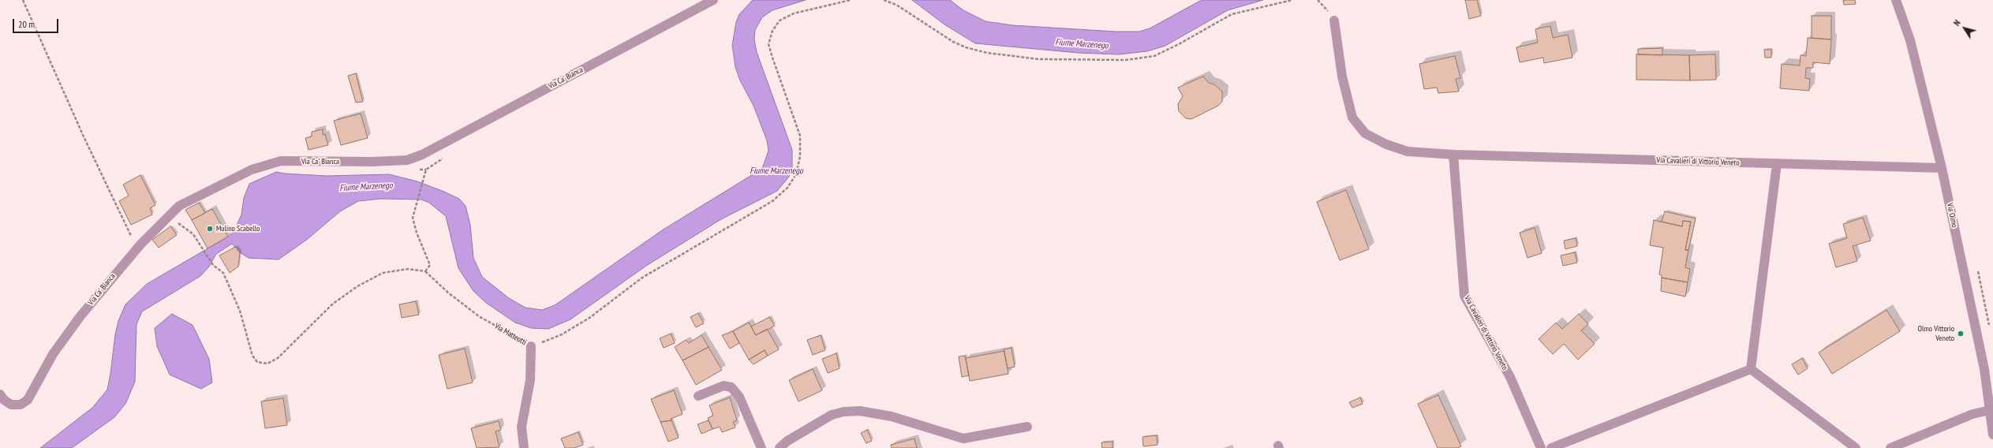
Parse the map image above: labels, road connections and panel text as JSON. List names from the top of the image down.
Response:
{
  "streets": {
    "street": [
      "Via Ca' Bianca",
      "Via Cavalieri di Vittorio Veneto",
      "Via Olmo",
      "Via Matteotti"
    ]
  },
  "crossings": [
    ["Via Cavalieri di Vittorio Veneto", "Via Olmo"]
  ],
  "water": ["Fiume Marzenego"],
  "places": ["Mulino Scabello", "Olmo Vittorio Veneto"],
  "scale_bar": "20 m",
  "north": "top left"
}
